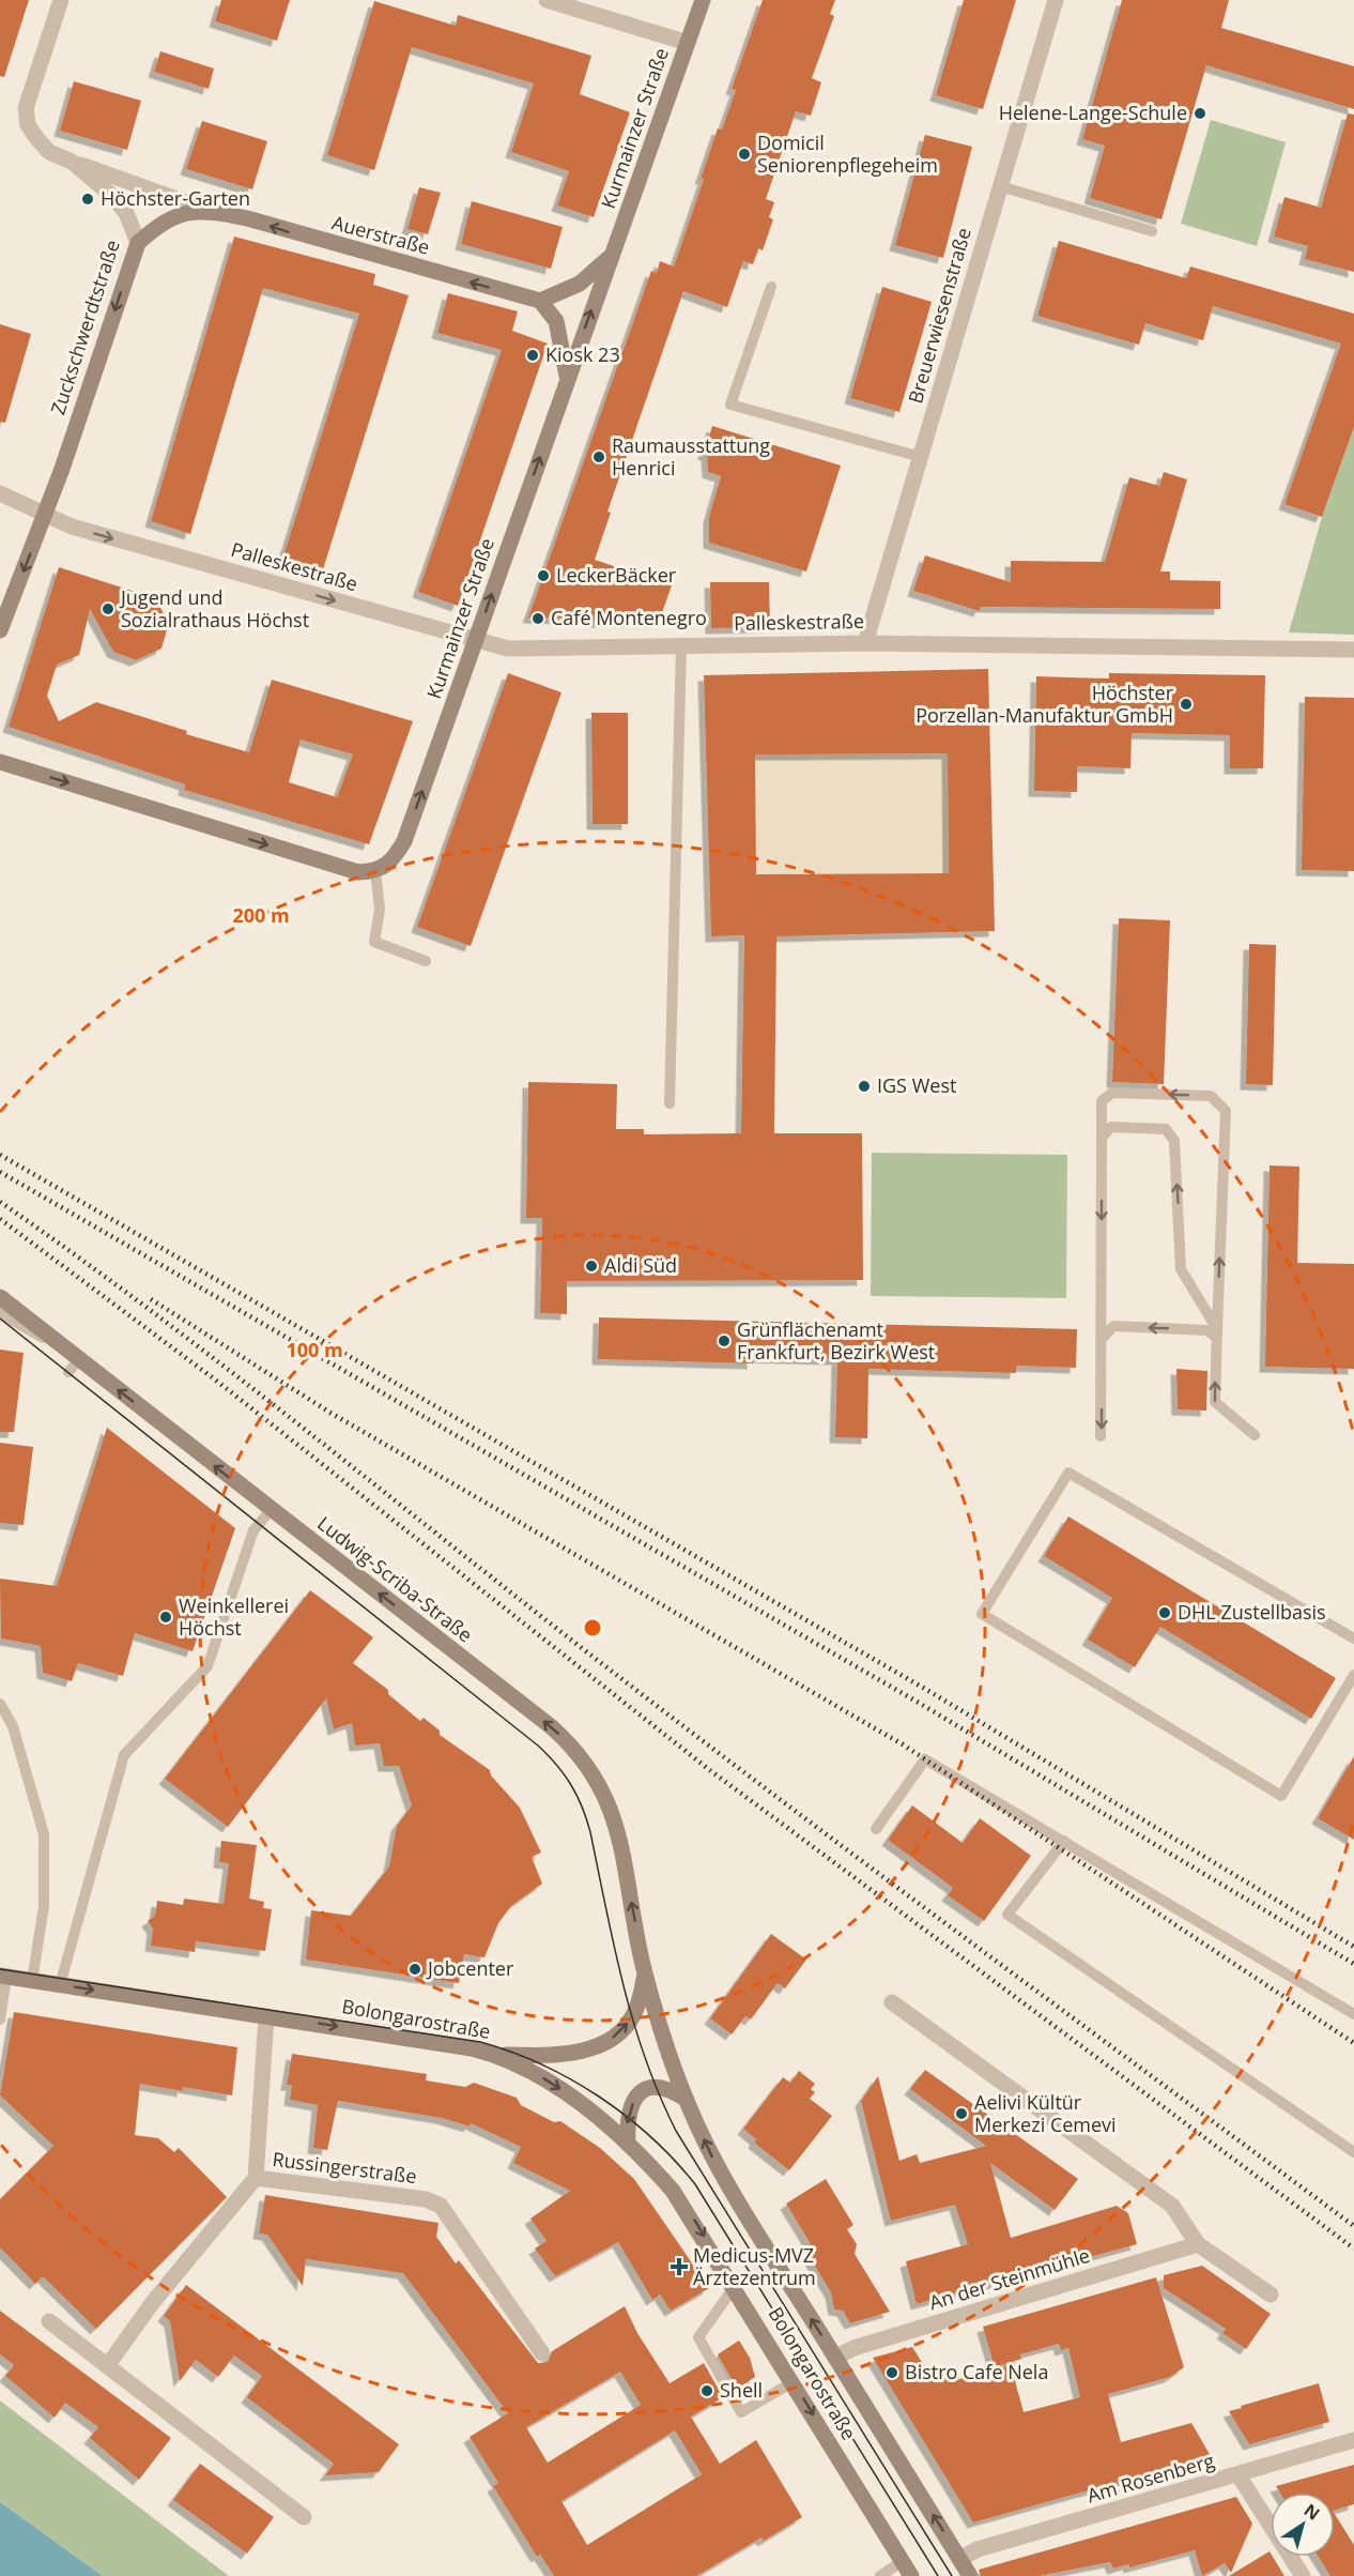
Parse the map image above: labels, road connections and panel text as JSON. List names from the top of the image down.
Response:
{
  "streets": {
    "main road": [
      "Kurmainzer Straße",
      "Auerstraße",
      "Zuckschwerdtstraße",
      "Ludwig-Scriba-Straße",
      "Bolongarostraße"
    ],
    "street": [
      "Breuerwiesenstraße",
      "Palleskestraße",
      "Russingerstraße",
      "An der Steinmühle",
      "Am Rosenberg"
    ]
  },
  "crossings": [
    ["Kurmainzer Straße", "Palleskestraße"],
    ["Auerstraße", "Zuckschwerdtstraße"],
    ["Breuerwiesenstraße", "Palleskestraße"],
    ["Zuckschwerdtstraße", "Palleskestraße"],
    ["Ludwig-Scriba-Straße", "Bolongarostraße"],
    ["Bolongarostraße", "Russingerstraße"],
    ["Bolongarostraße", "An der Steinmühle"],
    ["Bolongarostraße", "Am Rosenberg"]
  ],
  "one_way": [
    "Kurmainzer Straße",
    "Auerstraße",
    "Zuckschwerdtstraße",
    "Ludwig-Scriba-Straße"
  ],
  "places": {
    "other": [
      "Helene-Lange-Schule",
      "Domicil Seniorenpflegeheim",
      "Höchster-Garten",
      "Kiosk 23",
      "Raumausstattung Henrici",
      "LeckerBäcker",
      "Jugend und Sozialrathaus Höchst",
      "Café Montenegro",
      "Höchster Porzellan-Manufaktur GmbH",
      "IGS West",
      "Aldi Süd",
      "Grünflächenamt Frankfurt, Bezirk West",
      "DHL Zustellbasis",
      "Weinkellerei Höchst",
      "Jobcenter",
      "Aelivi Kültür Merkezi Cemevi",
      "Bistro Cafe Nela",
      "Shell"
    ],
    "health": ["Medicus-MVZ Ärztezentrum"]
  },
  "north": "top right",
  "rings": ["200 m", "100 m"]
}
